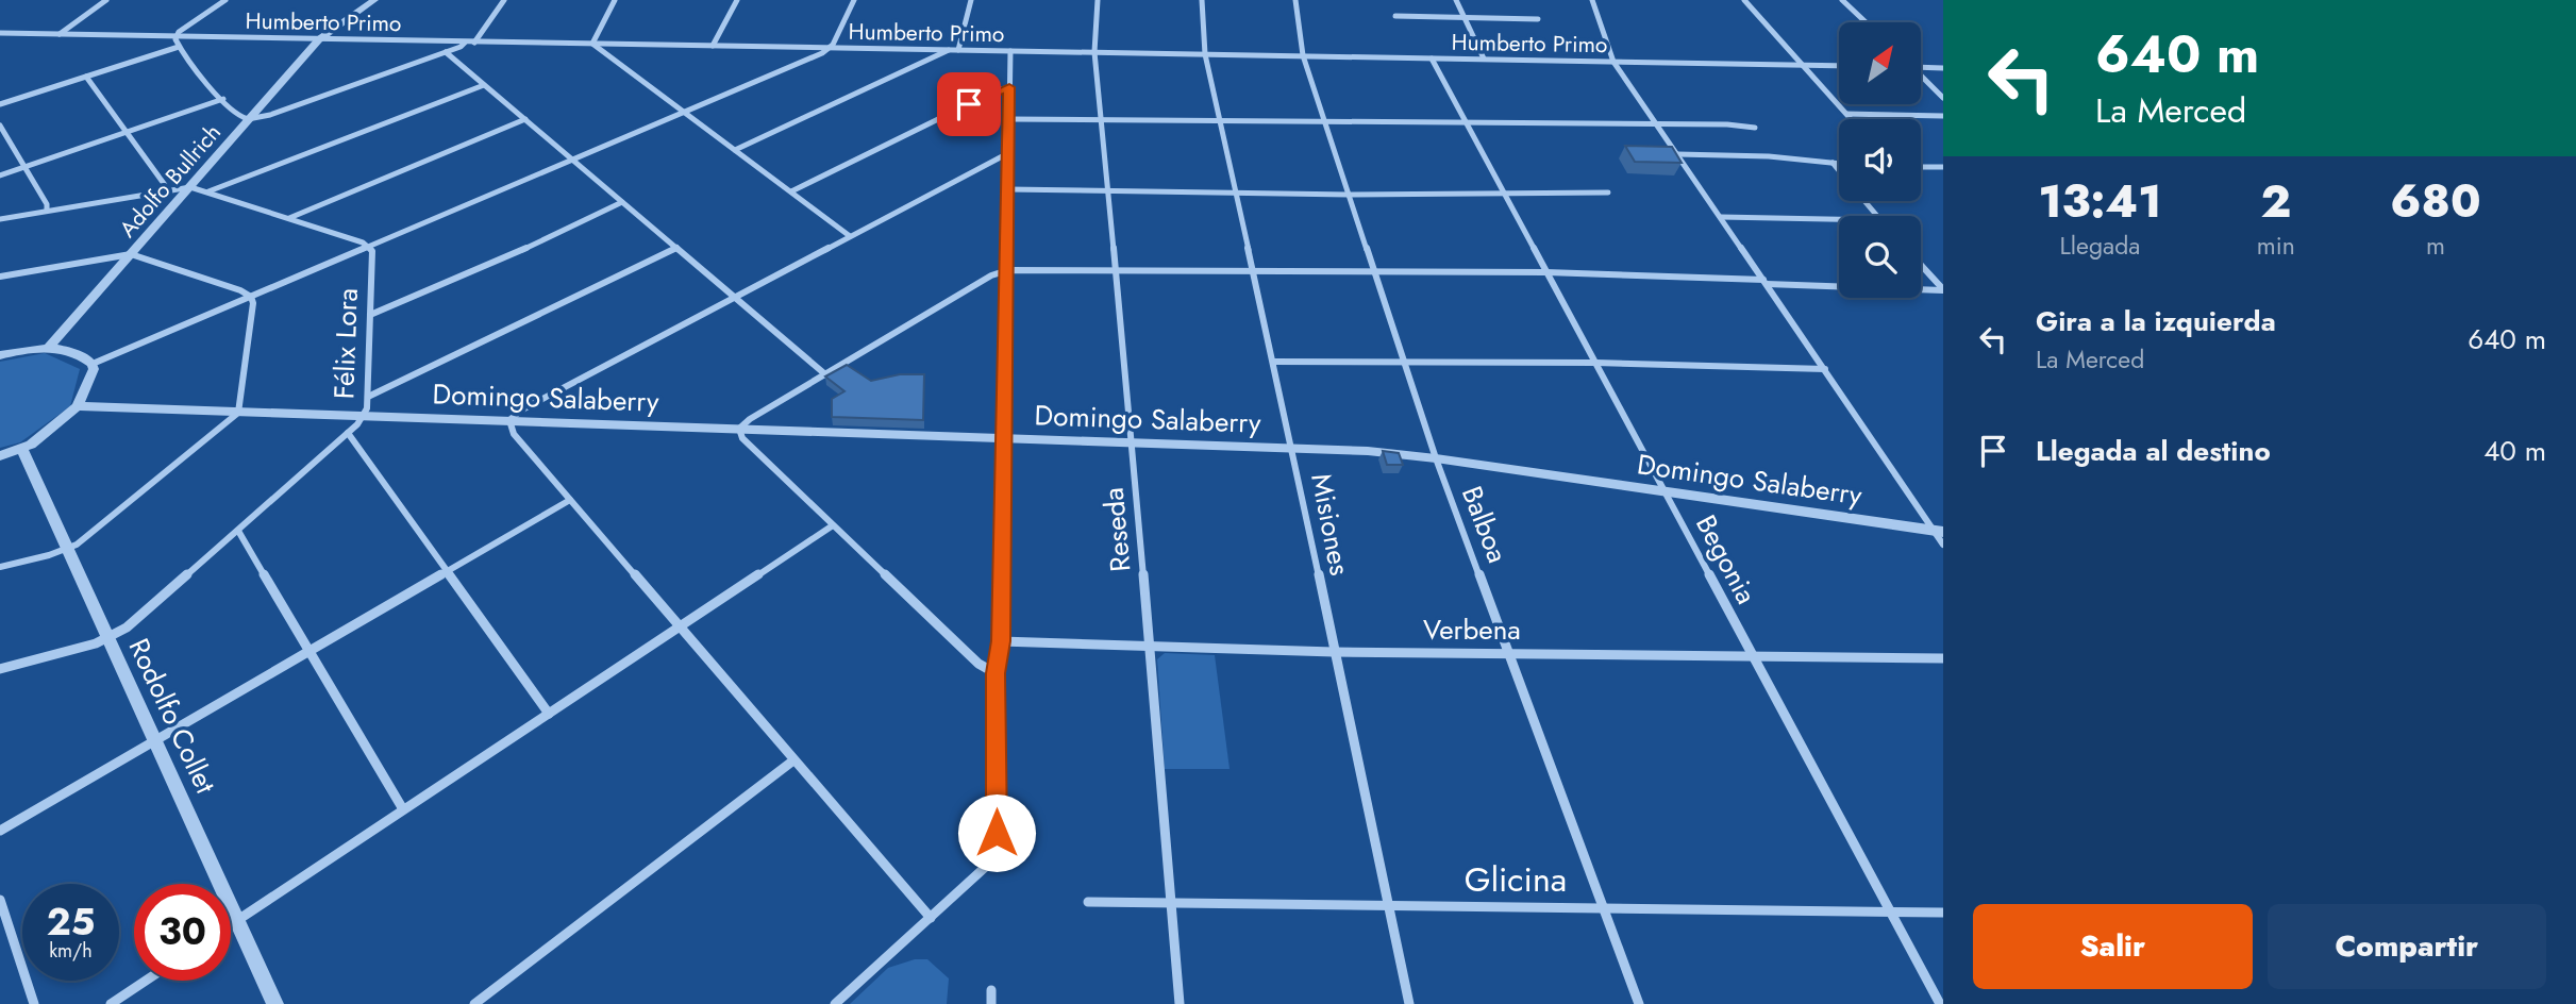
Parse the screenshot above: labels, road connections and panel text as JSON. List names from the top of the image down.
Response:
{
  "streets": {
    "street": [
      "Humberto Primo",
      "Adolfo Bullrich",
      "Félix Lora",
      "Domingo Salaberry",
      "Misiones",
      "Balboa",
      "Reseda",
      "Begonia",
      "Verbena",
      "Rodolfo Collet",
      "Glicina"
    ]
  },
  "crossings": [
    ["Humberto Primo", "Adolfo Bullrich"],
    ["Humberto Primo", "Misiones"],
    ["Humberto Primo", "Balboa"],
    ["Humberto Primo", "Reseda"],
    ["Humberto Primo", "Begonia"],
    ["Félix Lora", "Domingo Salaberry"],
    ["Félix Lora", "Rodolfo Collet"],
    ["Domingo Salaberry", "Misiones"],
    ["Domingo Salaberry", "Balboa"],
    ["Domingo Salaberry", "Reseda"],
    ["Domingo Salaberry", "Begonia"],
    ["Misiones", "Verbena"],
    ["Misiones", "Glicina"],
    ["Balboa", "Verbena"],
    ["Balboa", "Glicina"],
    ["Reseda", "Verbena"],
    ["Reseda", "Glicina"],
    ["Begonia", "Verbena"],
    ["Begonia", "Glicina"]
  ],
  "north": "top right",
  "page": {
    "turn": ["640 m", "La Merced"],
    "eta": [
      "13:41",
      "Llegada",
      "2",
      "min",
      "680",
      "m"
    ],
    "list": [
      {
        "name": "Gira a la izquierda",
        "note": "La Merced",
        "value": "640 m"
      },
      {
        "name": "Llegada al destino",
        "value": "40 m"
      }
    ],
    "speed": "25 km/h",
    "limit": "30",
    "buttons": ["Salir", "Compartir"]
  }
}
